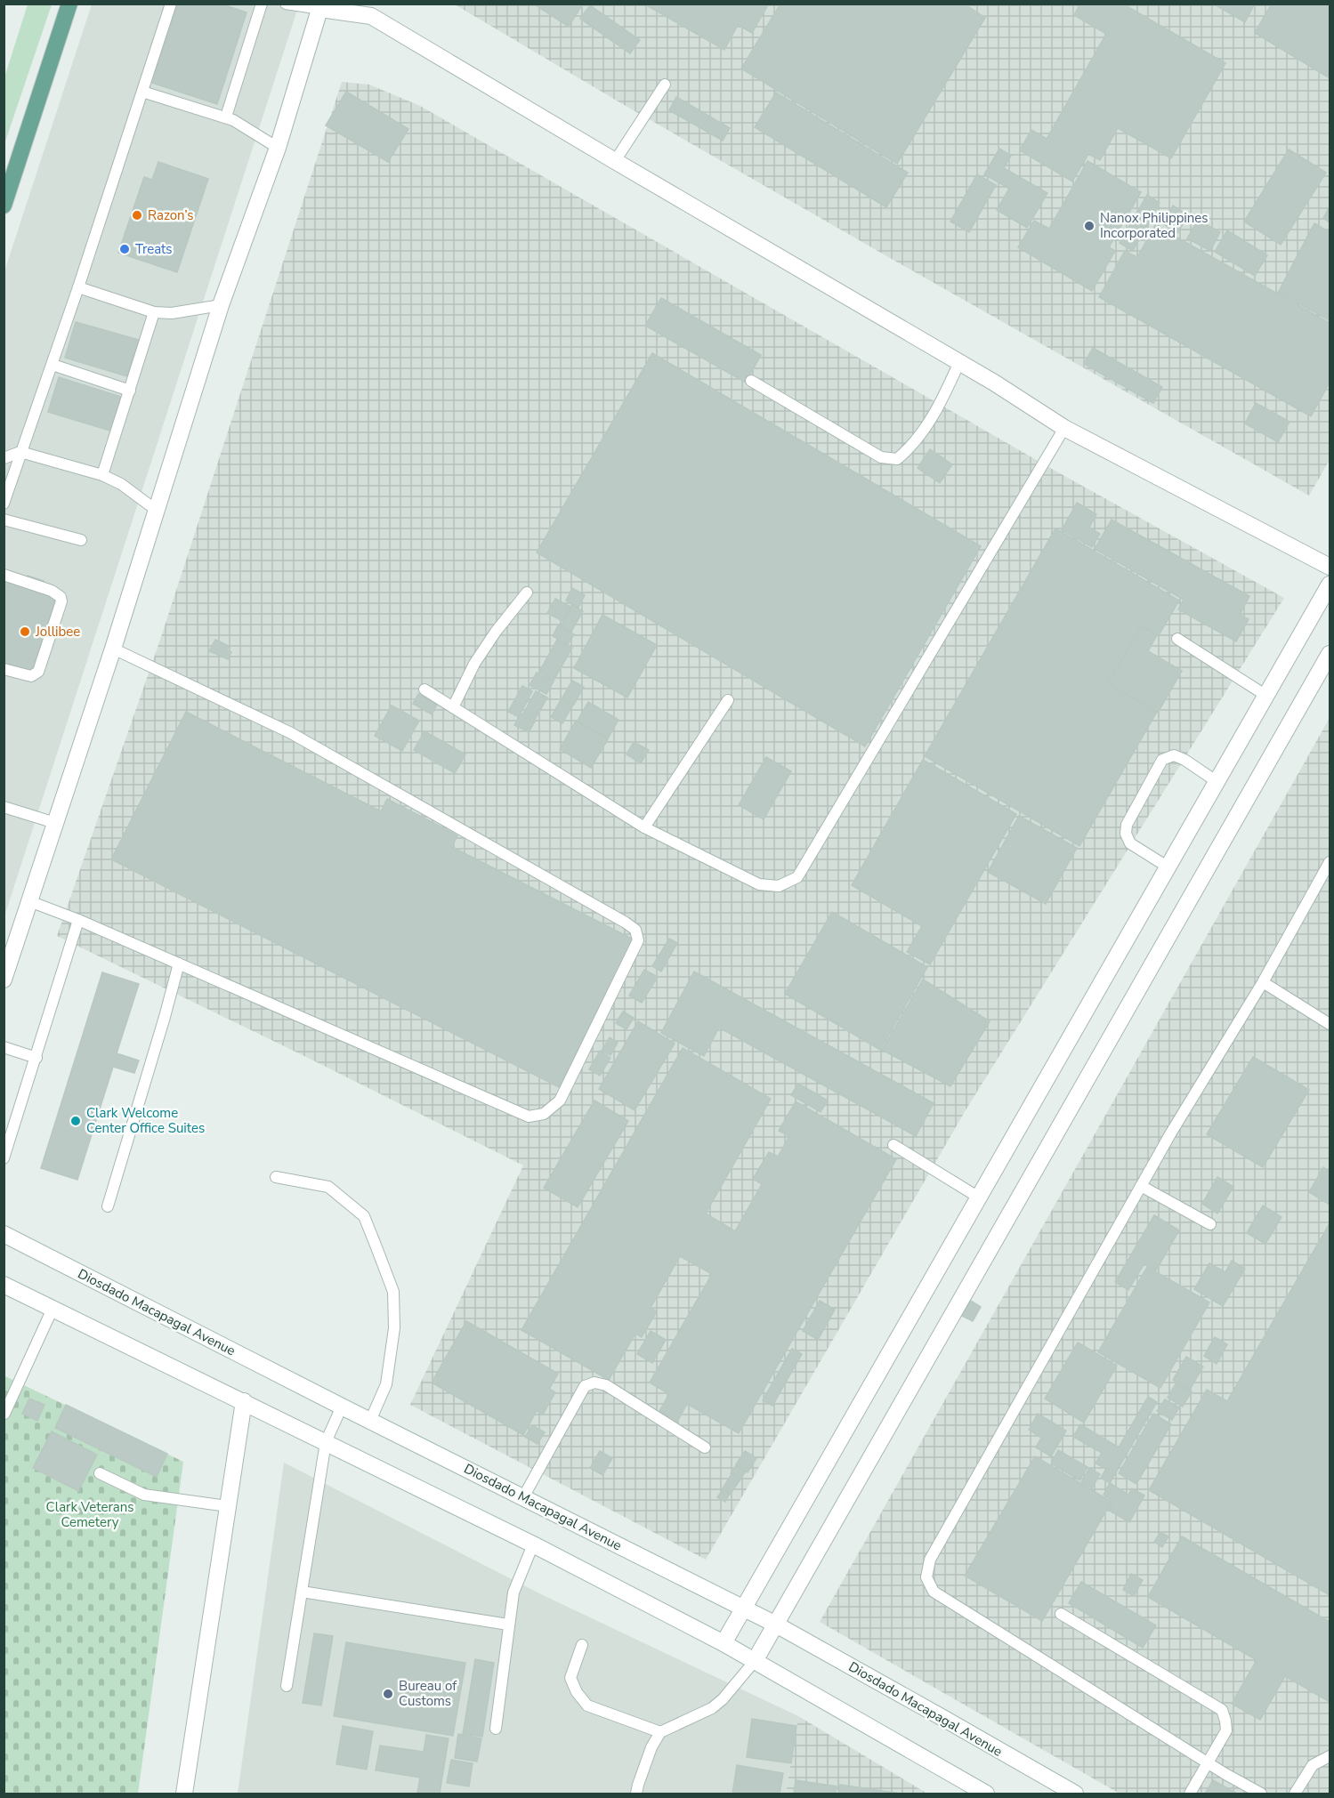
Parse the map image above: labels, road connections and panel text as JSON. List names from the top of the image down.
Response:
{
  "streets": {
    "street": ["Diosdado Macapagal Avenue"]
  },
  "parks": ["Clark Veterans Cemetery"],
  "places": [
    "Razon’s",
    "Nanox Philippines Incorporated",
    "Treats",
    "Jollibee",
    "Clark Welcome Center Office Suites",
    "Bureau of Customs"
  ]
}
